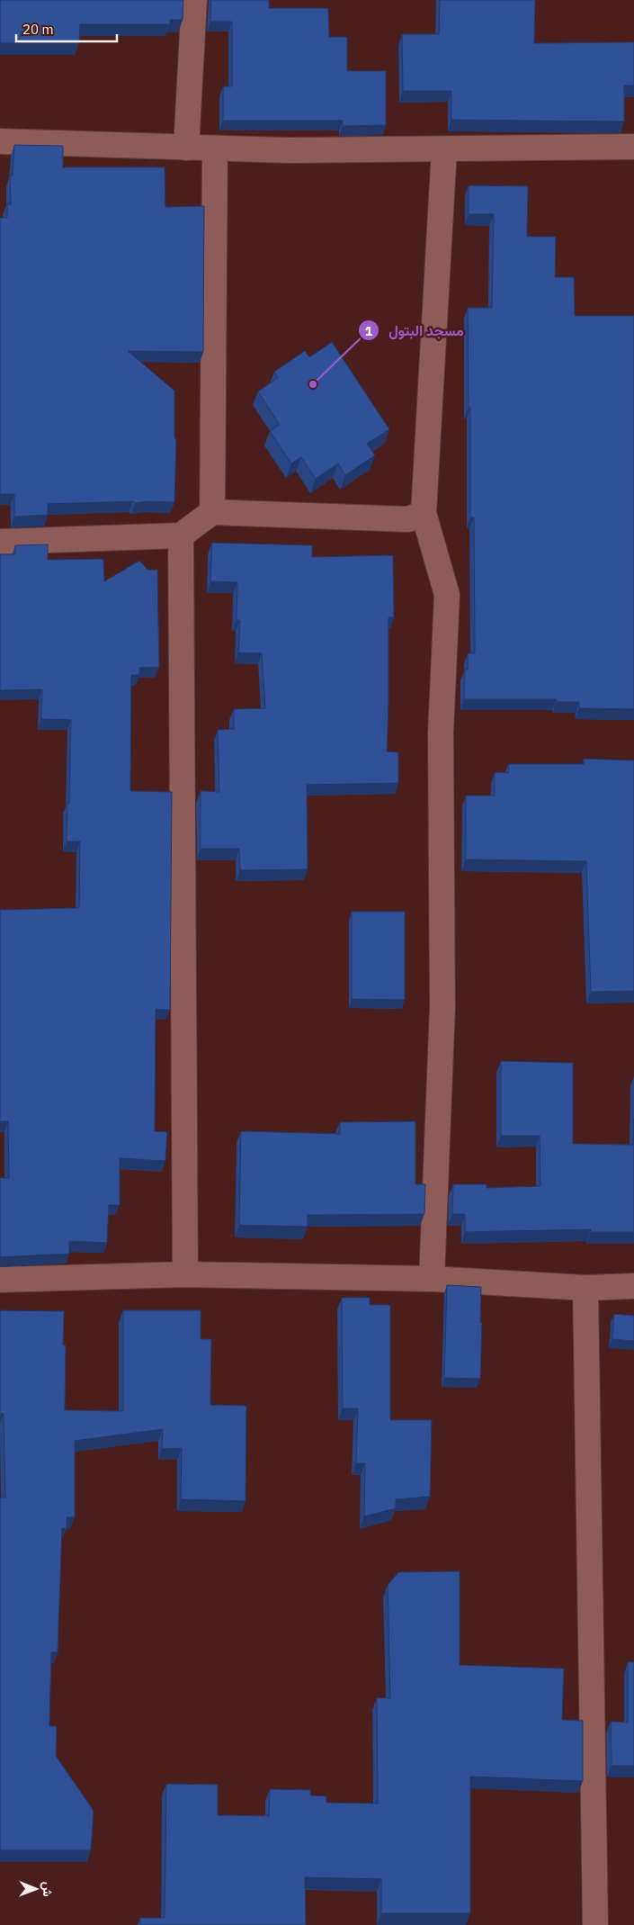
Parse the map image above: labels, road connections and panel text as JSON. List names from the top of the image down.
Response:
{
  "places": ["مسجد البتول"],
  "scale_bar": "20 m",
  "north": "right"
}
